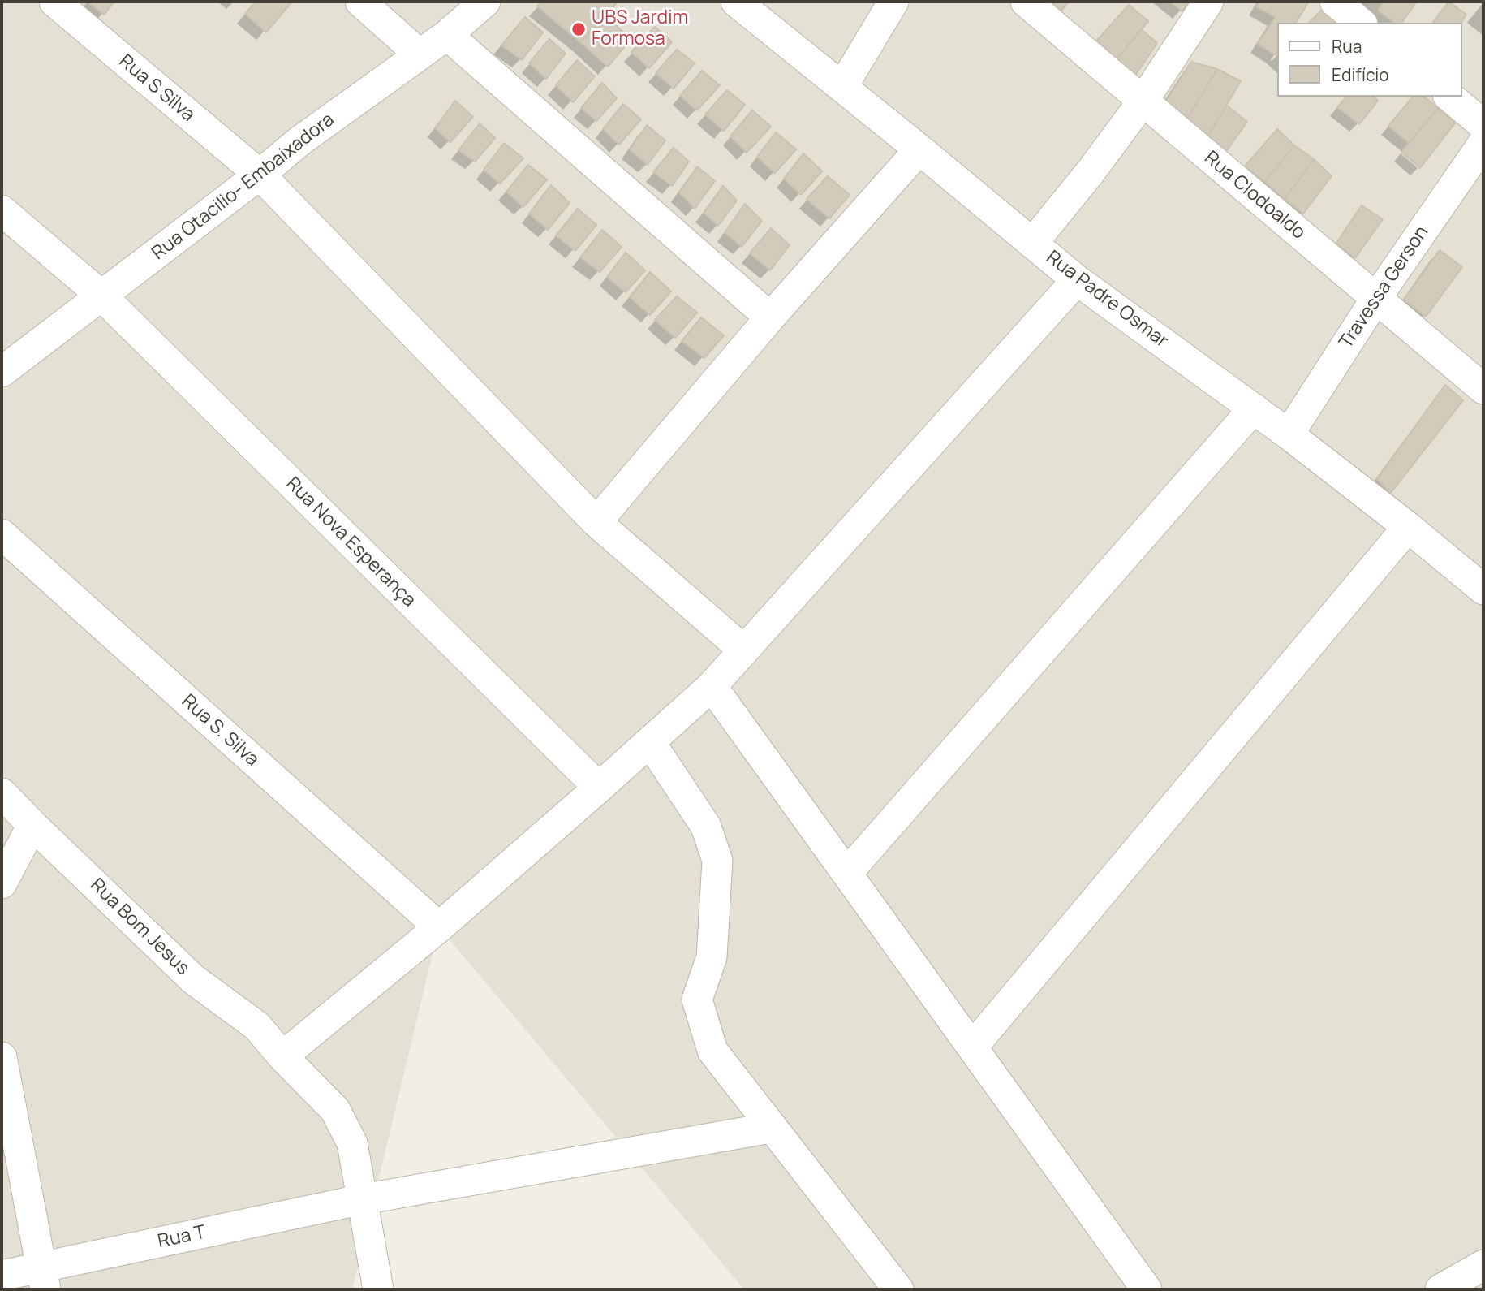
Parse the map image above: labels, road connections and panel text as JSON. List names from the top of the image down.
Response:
{
  "streets": {
    "street": [
      "Rua S Silva",
      "Rua Otacilio- Embaixadora",
      "Rua Clodoaldo",
      "Travessa Gerson",
      "Rua Padre Osmar",
      "Rua Nova Esperança",
      "Rua S. Silva",
      "Rua Bom Jesus",
      "Rua T"
    ]
  },
  "crossings": [
    ["Rua S Silva", "Rua Otacilio- Embaixadora"],
    ["Rua Otacilio- Embaixadora", "Rua Nova Esperança"],
    ["Rua Clodoaldo", "Travessa Gerson"],
    ["Travessa Gerson", "Rua Padre Osmar"],
    ["Rua Bom Jesus", "Rua T"]
  ],
  "places": ["UBS Jardim Formosa"],
  "legend": ["Rua", "Edifício"]
}
